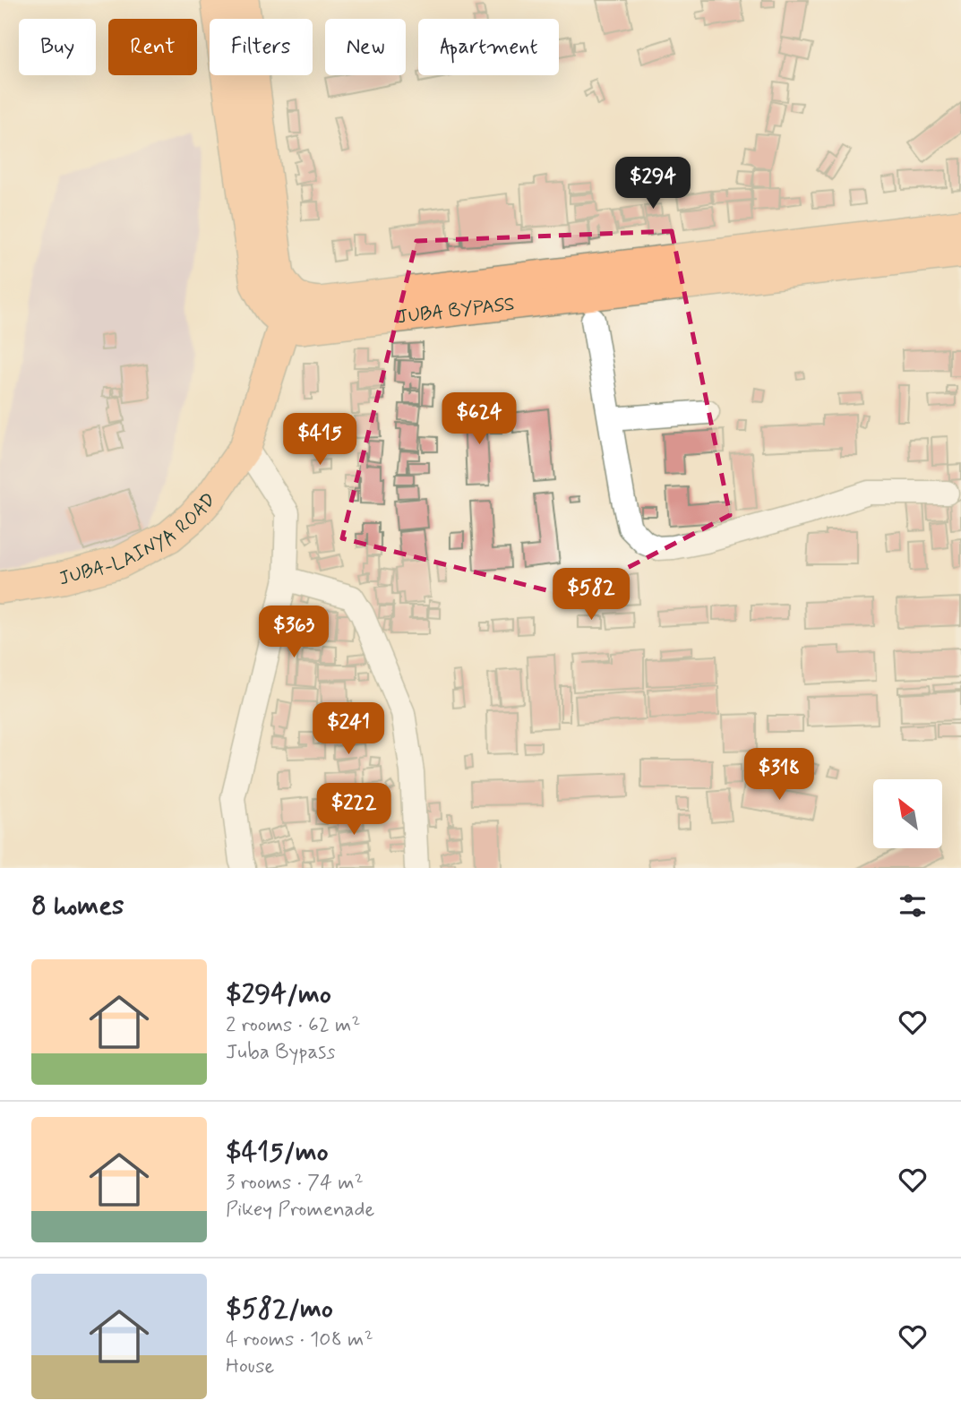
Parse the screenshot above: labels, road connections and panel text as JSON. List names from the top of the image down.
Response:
{
  "streets": {
    "main road": ["JUBA BYPASS", "JUBA-LAINYA ROAD"]
  },
  "crossings": [
    ["JUBA BYPASS", "JUBA-LAINYA ROAD"]
  ],
  "north": "top left",
  "page": {
    "chip": [
      "Buy",
      "Rent",
      "Filters",
      "New",
      "Apartment"
    ],
    "price": [
      "$294",
      "$624",
      "$415",
      "$582",
      "$363",
      "$241",
      "$318",
      "$222"
    ],
    "heading": "8 homes",
    "list": [
      {
        "name": "$294/mo",
        "note": "2 rooms · 62 m² · Juba Bypass"
      },
      {
        "name": "$415/mo",
        "note": "3 rooms · 74 m² · Pikey Promenade"
      },
      {
        "name": "$582/mo",
        "note": "4 rooms · 108 m² · House"
      }
    ]
  }
}
